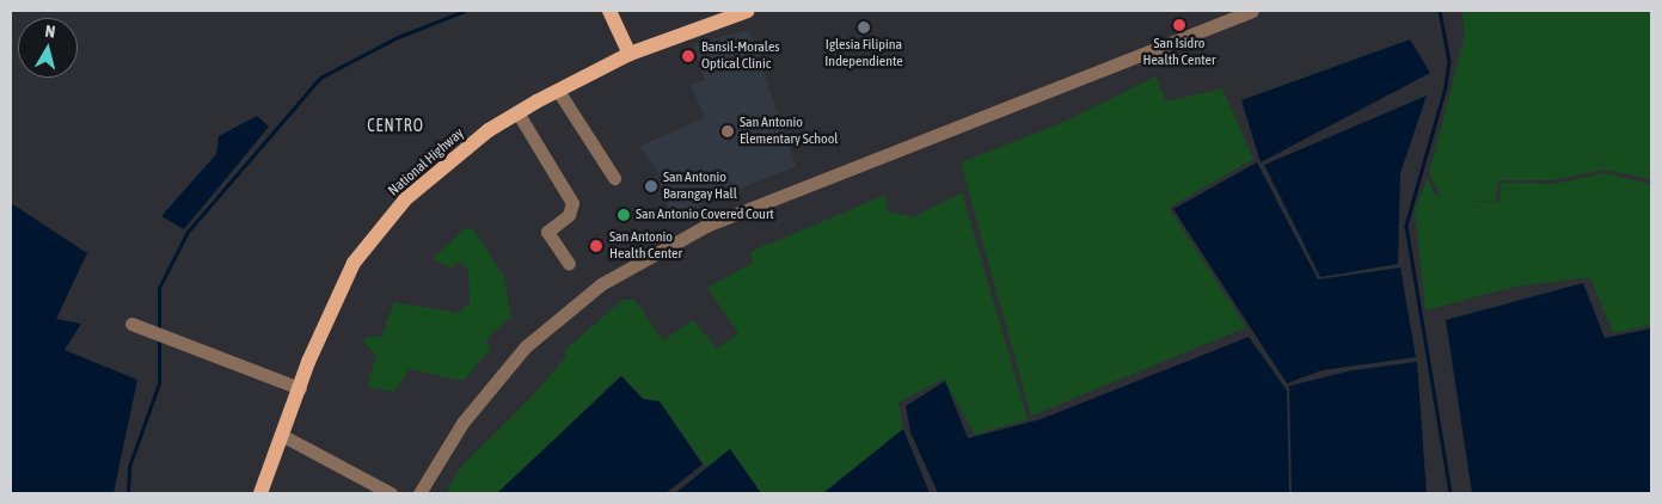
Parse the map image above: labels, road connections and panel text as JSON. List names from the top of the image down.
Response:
{
  "streets": {
    "main road": ["National Highway"]
  },
  "districts": ["CENTRO"],
  "places": [
    "San Isidro Health Center",
    "Iglesia Filipina Independiente",
    "Bansil-Morales Optical Clinic",
    "San Antonio Elementary School",
    "San Antonio Barangay Hall",
    "San Antonio Covered Court",
    "San Antonio Health Center"
  ],
  "north": "top"
}
